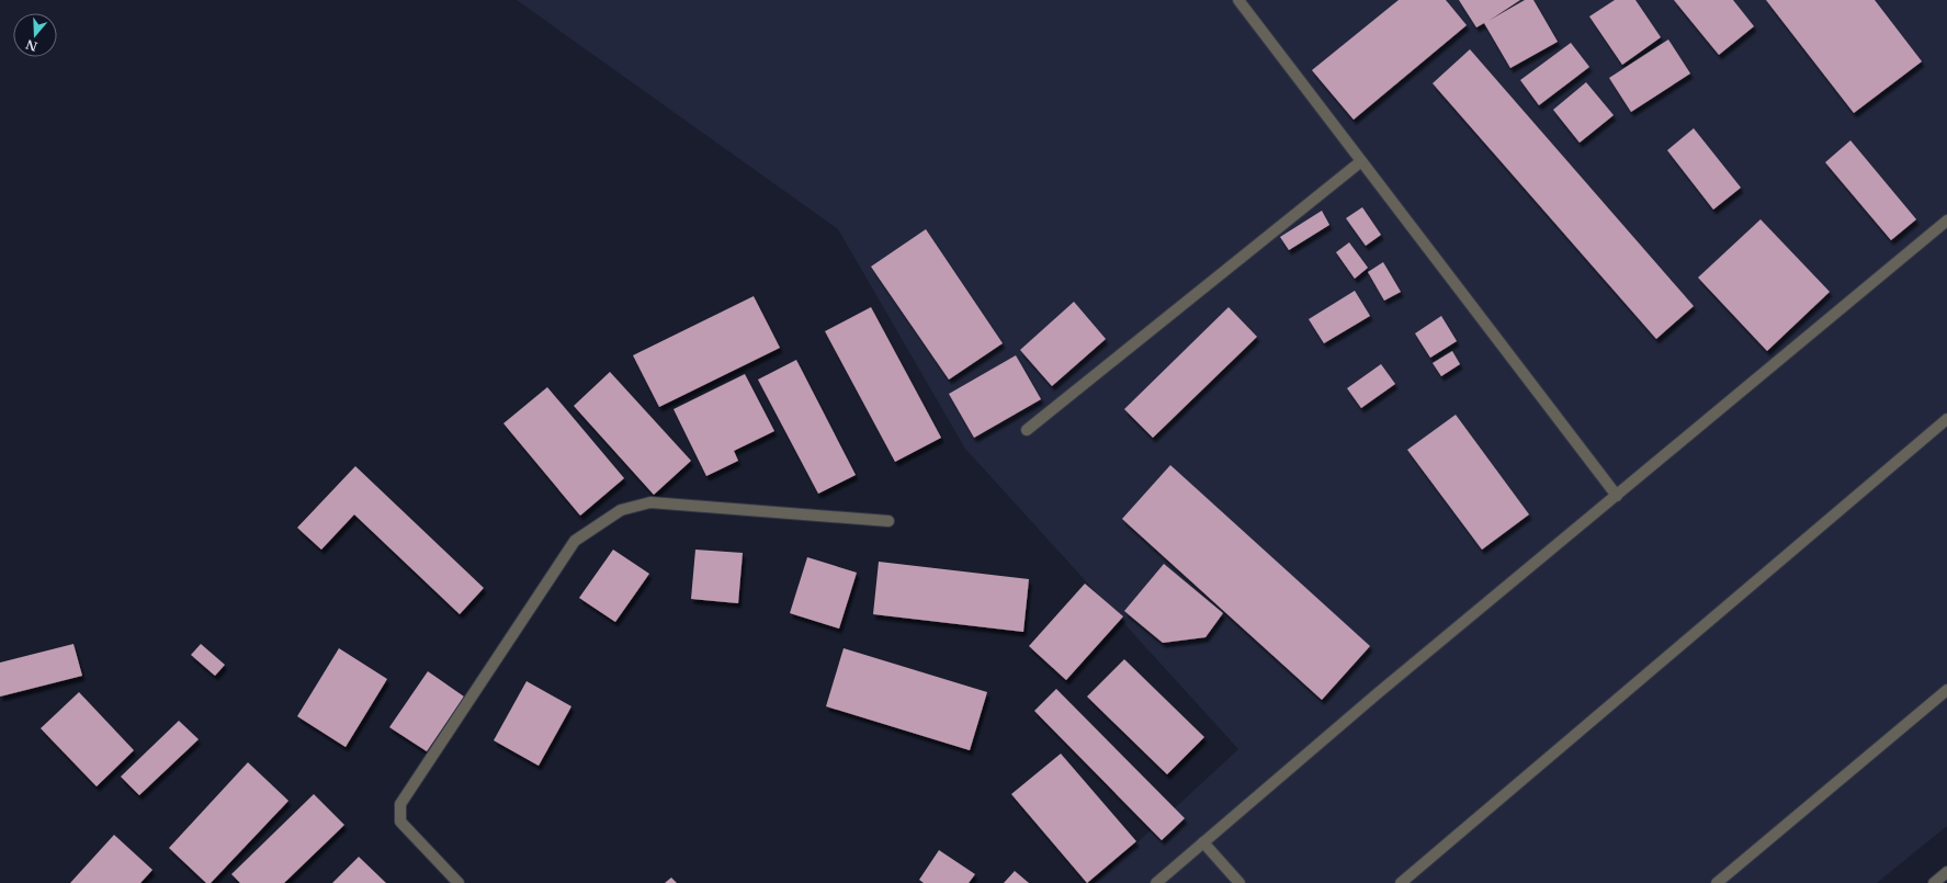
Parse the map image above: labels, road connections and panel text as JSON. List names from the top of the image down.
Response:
{
  "north": "bottom"
}
